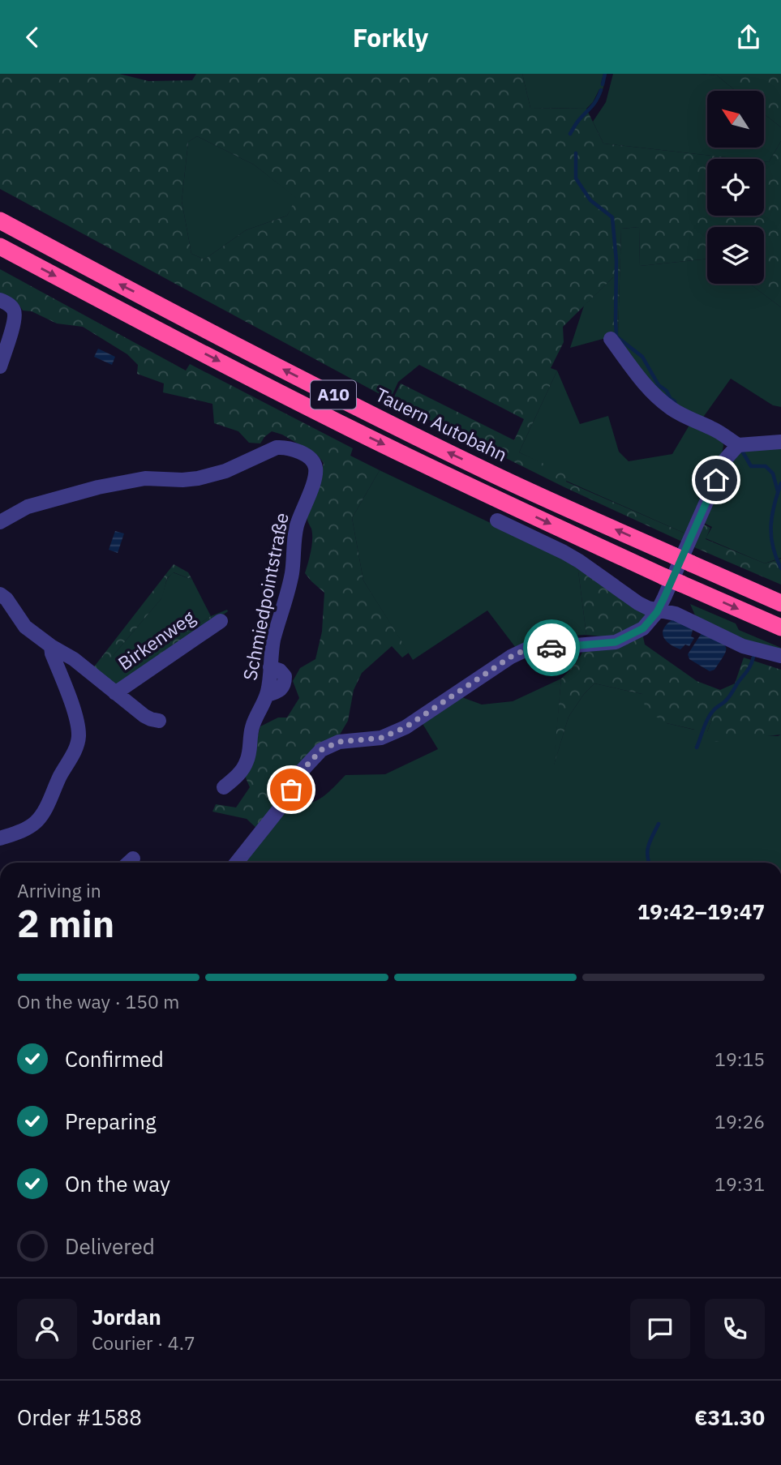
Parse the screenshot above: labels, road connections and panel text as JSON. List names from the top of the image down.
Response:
{
  "streets": {
    "highway": ["A10", "Tauern Autobahn"],
    "street": ["Schmiedpointstraße", "Birkenweg"]
  },
  "north": "top left",
  "page": {
    "header": "Forkly",
    "heading": ["2 min", "Arriving in", "19:42–19:47"],
    "panel": [
      "Jordan",
      "Courier · 4.7",
      "Order #1588",
      "€31.30"
    ],
    "bar": "On the way · 150 m",
    "list": [
      ["Confirmed", "19:15"],
      ["Preparing", "19:26"],
      ["On the way", "19:31"],
      "Delivered"
    ]
  }
}
